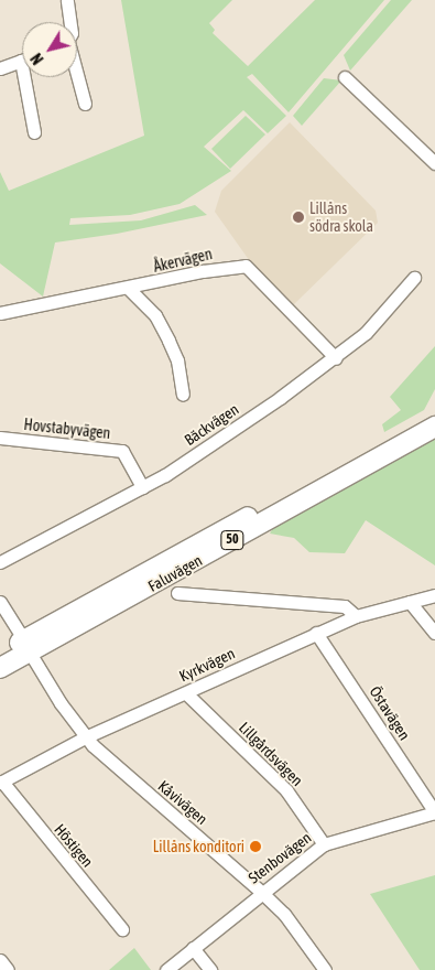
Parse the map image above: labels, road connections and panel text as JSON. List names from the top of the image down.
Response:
{
  "streets": {
    "highway": ["50", "Faluvägen"],
    "street": [
      "Åkervägen",
      "Bäckvägen",
      "Hovstabyvägen",
      "Kyrkvägen",
      "Östavägen",
      "Lillgårdsvägen",
      "Kåvivägen",
      "Höstigen",
      "Stenbovägen"
    ]
  },
  "crossings": [
    ["Åkervägen", "Bäckvägen"],
    ["Bäckvägen", "Hovstabyvägen"],
    ["Faluvägen", "Kåvivägen"],
    ["Kyrkvägen", "Östavägen"],
    ["Kyrkvägen", "Lillgårdsvägen"],
    ["Kyrkvägen", "Kåvivägen"],
    ["Kyrkvägen", "Höstigen"],
    ["Östavägen", "Stenbovägen"],
    ["Lillgårdsvägen", "Stenbovägen"],
    ["Kåvivägen", "Stenbovägen"]
  ],
  "places": ["Lillåns södra skola", "Lillåns konditori"],
  "north": "bottom left"
}
